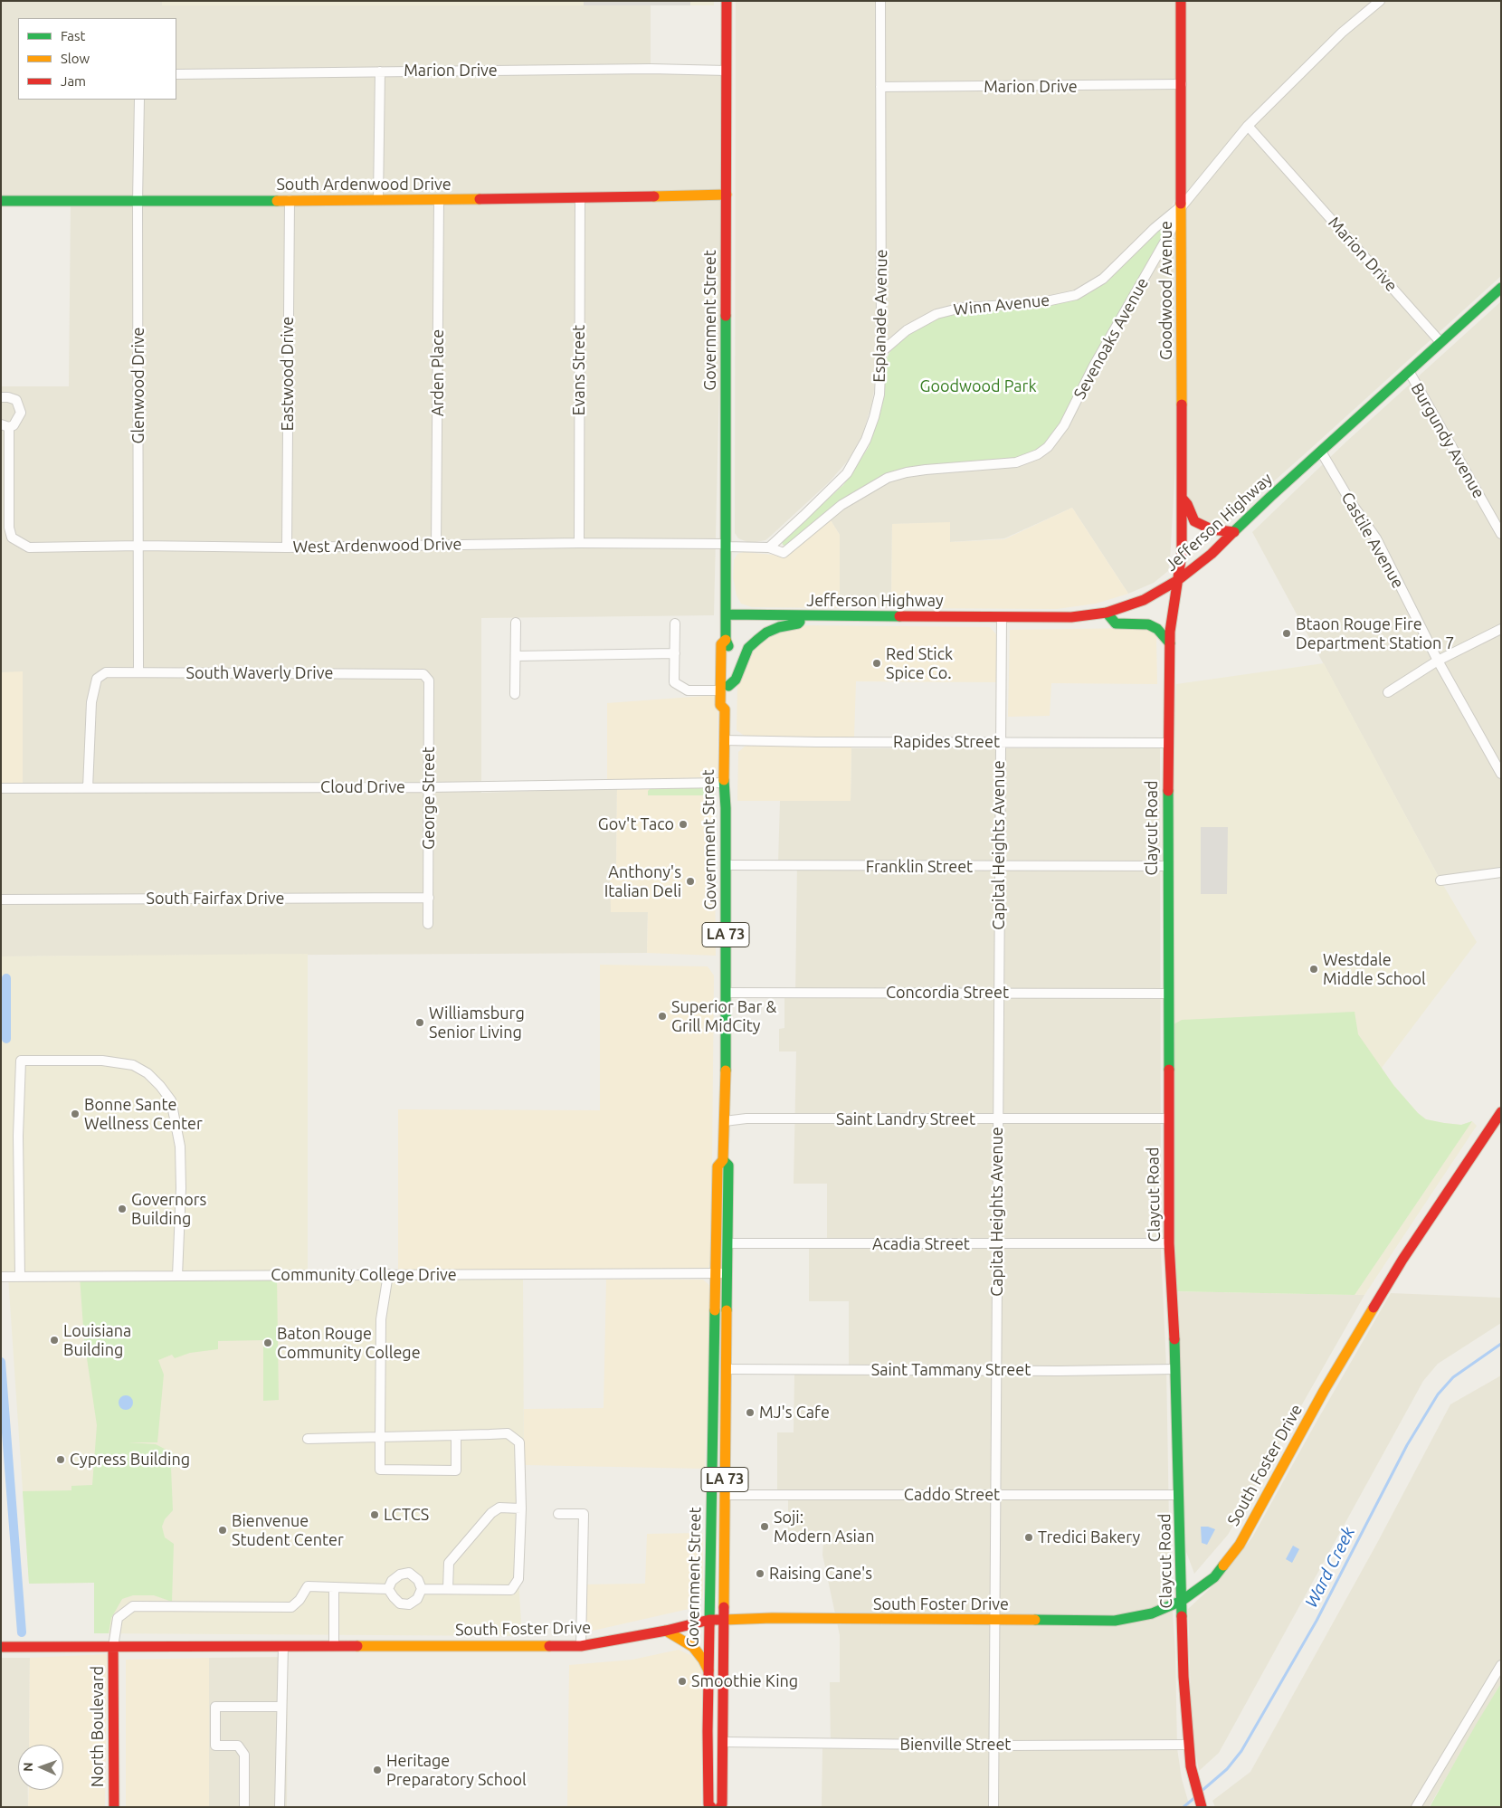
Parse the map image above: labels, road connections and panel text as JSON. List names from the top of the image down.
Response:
{
  "streets": {
    "main road": [
      "South Ardenwood Drive",
      "Goodwood Avenue",
      "Government Street",
      "Jefferson Highway",
      "Claycut Road",
      "LA 73",
      "South Foster Drive",
      "North Boulevard"
    ],
    "street": [
      "Marion Drive",
      "Winn Avenue",
      "Esplanade Avenue",
      "Sevenoaks Avenue",
      "Evans Street",
      "Arden Place",
      "Eastwood Drive",
      "Glenwood Drive",
      "Burgundy Avenue",
      "Castile Avenue",
      "West Ardenwood Drive",
      "South Waverly Drive",
      "Rapides Street",
      "Cloud Drive",
      "George Street",
      "Capital Heights Avenue",
      "Franklin Street",
      "South Fairfax Drive",
      "Concordia Street",
      "Saint Landry Street",
      "Acadia Street",
      "Community College Drive",
      "Saint Tammany Street",
      "Caddo Street",
      "Bienville Street"
    ]
  },
  "crossings": [
    ["Marion Drive", "Goodwood Avenue"],
    ["Marion Drive", "Esplanade Avenue"],
    ["Marion Drive", "Government Street"],
    ["Marion Drive", "Sevenoaks Avenue"],
    ["Marion Drive", "Jefferson Highway"],
    ["South Ardenwood Drive", "Government Street"],
    ["South Ardenwood Drive", "Evans Street"],
    ["South Ardenwood Drive", "Arden Place"],
    ["South Ardenwood Drive", "Eastwood Drive"],
    ["South Ardenwood Drive", "Glenwood Drive"],
    ["Goodwood Avenue", "Winn Avenue"],
    ["Goodwood Avenue", "Sevenoaks Avenue"],
    ["Goodwood Avenue", "Jefferson Highway"],
    ["Goodwood Avenue", "Claycut Road"],
    ["Winn Avenue", "Esplanade Avenue"],
    ["Winn Avenue", "Sevenoaks Avenue"],
    ["Esplanade Avenue", "Sevenoaks Avenue"],
    ["Government Street", "Jefferson Highway"],
    ["Government Street", "West Ardenwood Drive"],
    ["Government Street", "Rapides Street"],
    ["Government Street", "Cloud Drive"],
    ["Government Street", "Franklin Street"],
    ["Government Street", "Concordia Street"],
    ["Government Street", "Saint Landry Street"],
    ["Government Street", "Acadia Street"],
    ["Government Street", "Community College Drive"],
    ["Government Street", "Saint Tammany Street"],
    ["Government Street", "South Foster Drive"],
    ["Government Street", "Caddo Street"],
    ["Government Street", "Bienville Street"],
    ["Evans Street", "West Ardenwood Drive"],
    ["Arden Place", "West Ardenwood Drive"],
    ["Eastwood Drive", "West Ardenwood Drive"],
    ["Glenwood Drive", "West Ardenwood Drive"],
    ["Glenwood Drive", "South Waverly Drive"],
    ["Burgundy Avenue", "Jefferson Highway"],
    ["Jefferson Highway", "Castile Avenue"],
    ["Jefferson Highway", "Claycut Road"],
    ["Jefferson Highway", "Capital Heights Avenue"],
    ["South Waverly Drive", "Cloud Drive"],
    ["South Waverly Drive", "George Street"],
    ["Rapides Street", "Claycut Road"],
    ["Rapides Street", "Capital Heights Avenue"],
    ["Cloud Drive", "George Street"],
    ["George Street", "South Fairfax Drive"],
    ["Claycut Road", "Franklin Street"],
    ["Claycut Road", "Concordia Street"],
    ["Claycut Road", "Saint Landry Street"],
    ["Claycut Road", "Acadia Street"],
    ["Claycut Road", "Saint Tammany Street"],
    ["Claycut Road", "South Foster Drive"],
    ["Claycut Road", "Caddo Street"],
    ["Claycut Road", "Bienville Street"],
    ["Capital Heights Avenue", "Franklin Street"],
    ["Capital Heights Avenue", "Concordia Street"],
    ["Capital Heights Avenue", "Saint Landry Street"],
    ["Capital Heights Avenue", "Acadia Street"],
    ["Capital Heights Avenue", "Saint Tammany Street"],
    ["Capital Heights Avenue", "South Foster Drive"],
    ["Capital Heights Avenue", "Caddo Street"],
    ["Capital Heights Avenue", "Bienville Street"],
    ["South Foster Drive", "North Boulevard"]
  ],
  "water": ["Ward Creek"],
  "parks": ["Goodwood Park"],
  "places": [
    "Btaon Rouge Fire Department Station 7",
    "Red Stick Spice Co.",
    "Gov't Taco",
    "Anthony's Italian Deli",
    "Westdale Middle School",
    "Superior Bar & Grill MidCity",
    "Williamsburg Senior Living",
    "Bonne Sante Wellness Center",
    "Governors Building",
    "Louisiana Building",
    "Baton Rouge Community College",
    "MJ's Cafe",
    "Cypress Building",
    "LCTCS",
    "Soji: Modern Asian",
    "Bienvenue Student Center",
    "Tredici Bakery",
    "Raising Cane's",
    "Smoothie King",
    "Heritage Preparatory School"
  ],
  "legend": ["Fast", "Slow", "Jam"],
  "north": "left"
}
